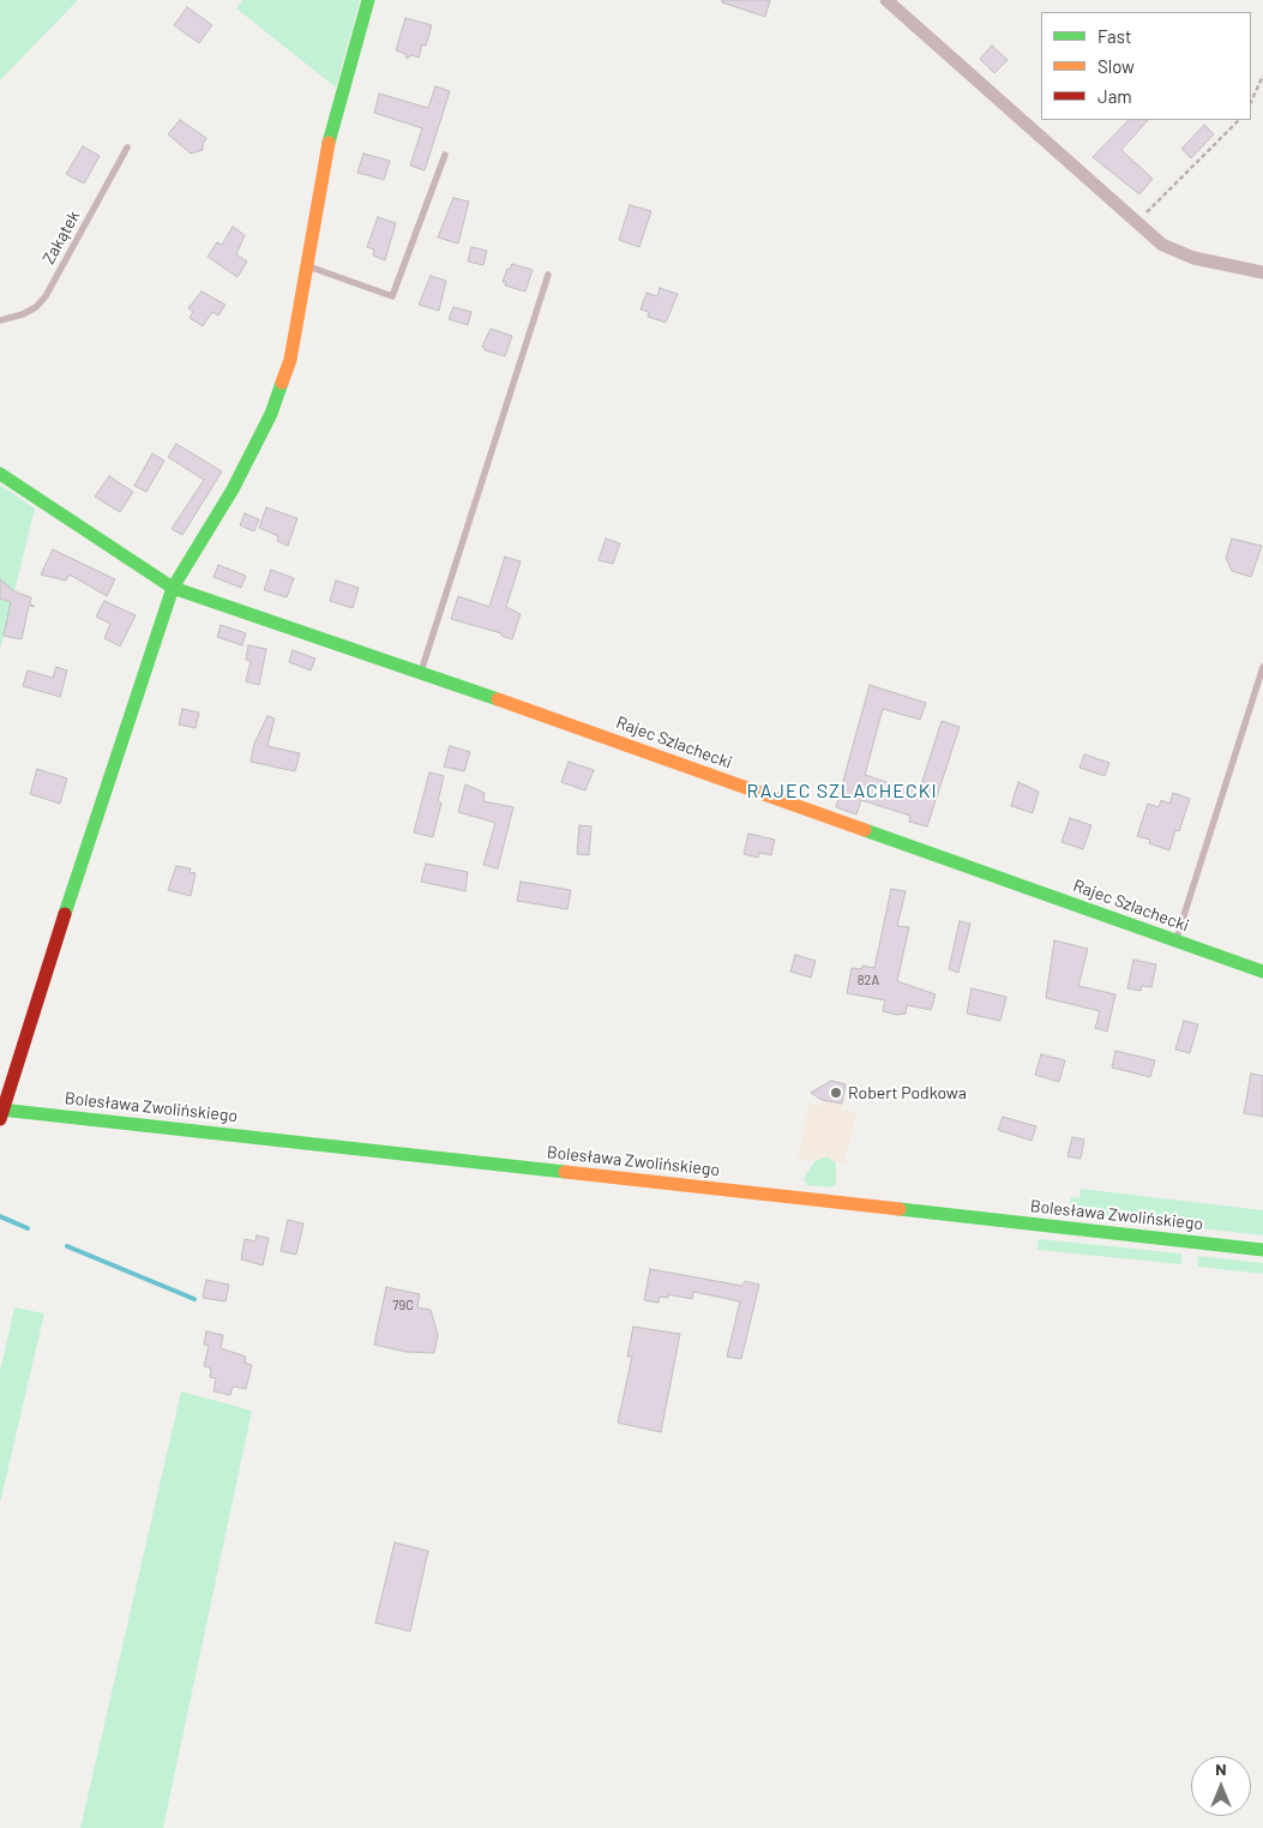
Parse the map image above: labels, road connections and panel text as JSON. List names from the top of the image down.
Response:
{
  "streets": {
    "street": ["Rajec Szlachecki", "Bolesława Zwolińskiego"],
    "lane": ["Zakątek"]
  },
  "districts": ["RAJEC SZLACHECKI"],
  "places": ["Robert Podkowa"],
  "house_numbers": ["82A", "79C"],
  "legend": ["Fast", "Slow", "Jam"],
  "north": "top"
}
